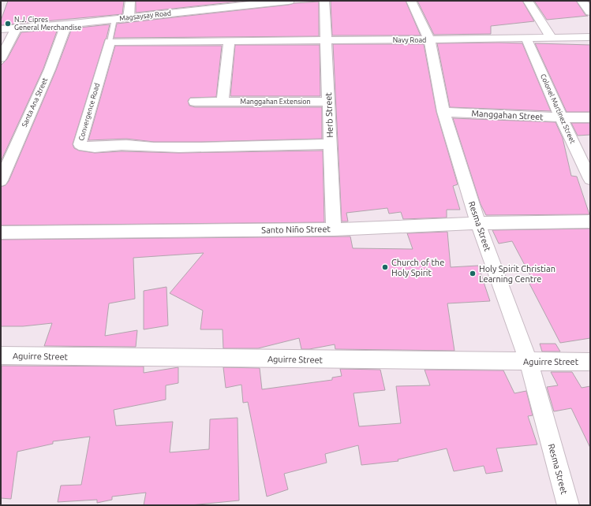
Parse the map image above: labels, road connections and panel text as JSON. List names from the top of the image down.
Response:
{
  "streets": {
    "street": [
      "Magsaysay Road",
      "Navy Road",
      "Manggahan Extension",
      "Santa Ana Street",
      "Colonel Martinez Street",
      "Convergence Road",
      "Herb Street",
      "Manggahan Street",
      "Resma Street",
      "Santo Niño Street",
      "Aguirre Street"
    ]
  },
  "crossings": [
    ["Magsaysay Road", "Santa Ana Street"],
    ["Navy Road", "Colonel Martinez Street"],
    ["Navy Road", "Herb Street"],
    ["Navy Road", "Resma Street"],
    ["Manggahan Extension", "Herb Street"],
    ["Colonel Martinez Street", "Manggahan Street"],
    ["Convergence Road", "Herb Street"],
    ["Herb Street", "Santo Niño Street"],
    ["Manggahan Street", "Resma Street"],
    ["Resma Street", "Santo Niño Street"],
    ["Resma Street", "Aguirre Street"]
  ],
  "places": ["N.J. Cipres General Merchandise", "Church of the Holy Spirit", "Holy Spirit Christian Learning Centre"]
}
